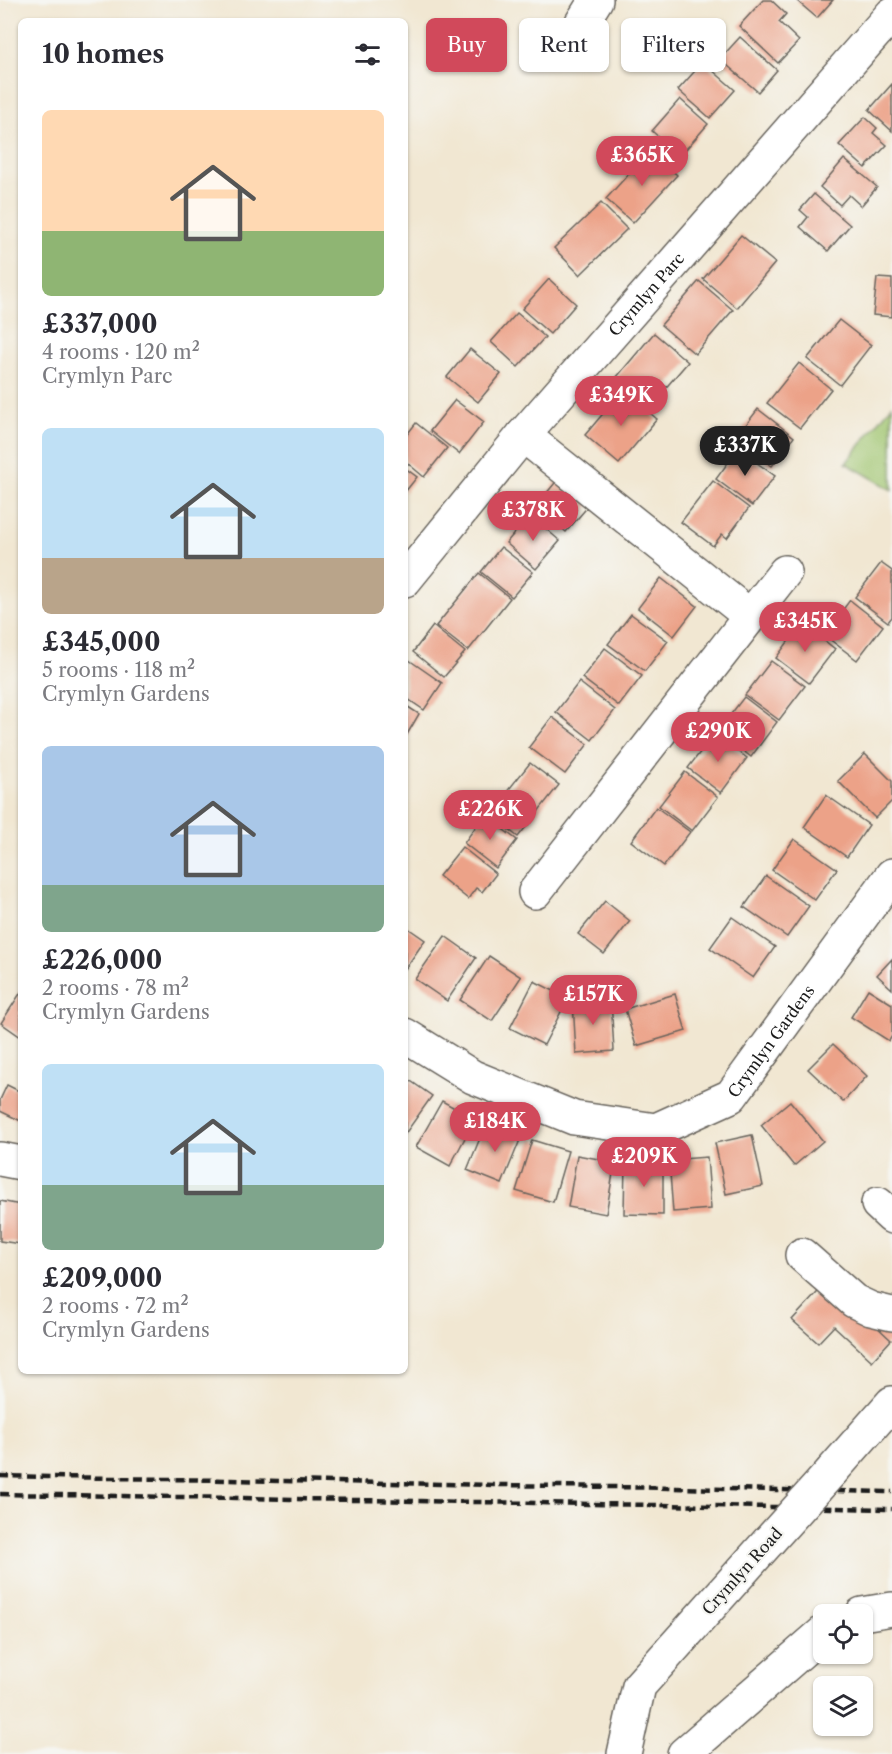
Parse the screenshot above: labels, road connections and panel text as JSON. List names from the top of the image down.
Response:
{
  "streets": {
    "street": ["Crymlyn Parc", "Crymlyn Gardens", "Crymlyn Road"]
  },
  "page": {
    "chip": ["Buy", "Rent", "Filters"],
    "heading": "10 homes",
    "list": [
      {
        "name": "£337,000",
        "note": "4 rooms · 120 m² · Crymlyn Parc"
      },
      {
        "name": "£345,000",
        "note": "5 rooms · 118 m² · Crymlyn Gardens"
      },
      {
        "name": "£226,000",
        "note": "2 rooms · 78 m² · Crymlyn Gardens"
      },
      {
        "name": "£209,000",
        "note": "2 rooms · 72 m² · Crymlyn Gardens"
      }
    ],
    "price": [
      "£365K",
      "£349K",
      "£337K",
      "£378K",
      "£345K",
      "£290K",
      "£226K",
      "£157K",
      "£184K",
      "£209K"
    ]
  }
}
